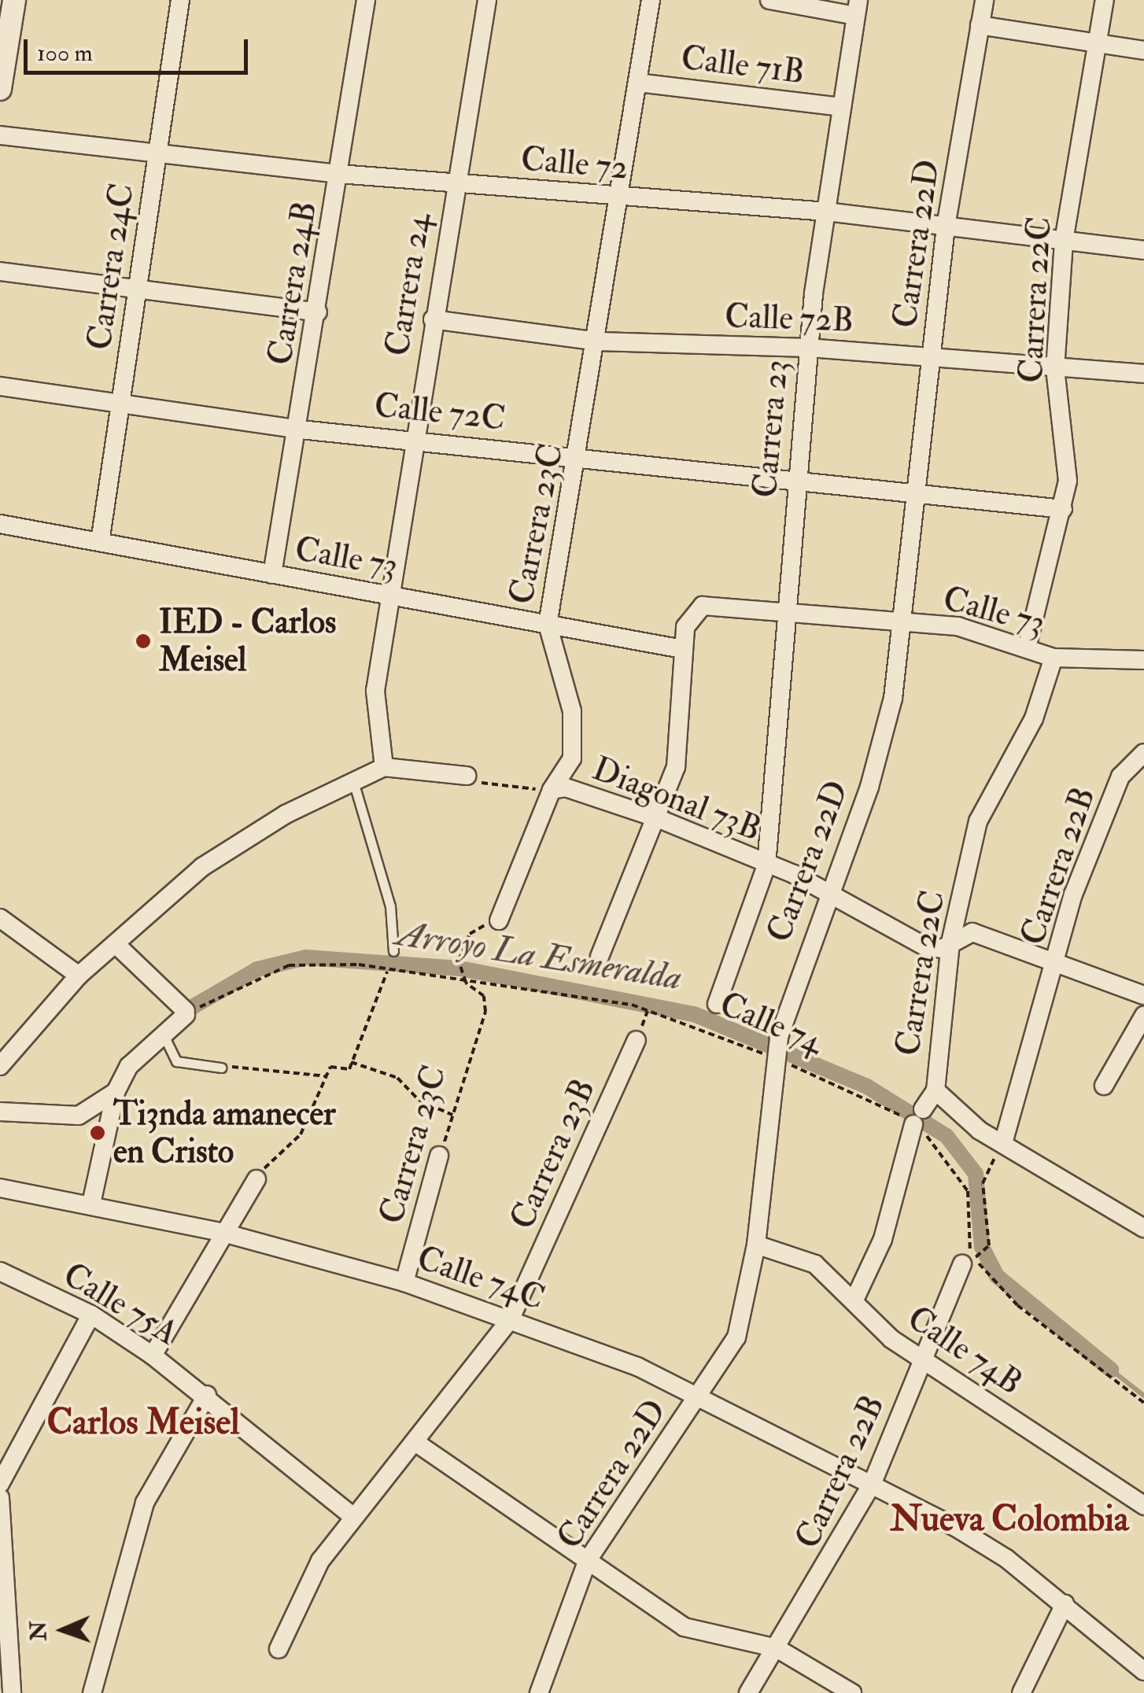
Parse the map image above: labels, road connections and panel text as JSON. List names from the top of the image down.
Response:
{
  "streets": {
    "street": [
      "Calle 71B",
      "Calle 72",
      "Carrera 22D",
      "Carrera 24C",
      "Carrera 24B",
      "Carrera 24",
      "Carrera 22C",
      "Calle 72B",
      "Calle 72C",
      "Carrera 23",
      "Carrera 23C",
      "Calle 73",
      "Diagonal 73B",
      "Carrera 22B",
      "Carrera 23B",
      "Calle 74C",
      "Calle 75A",
      "Calle 74B"
    ],
    "path": ["Calle 74"]
  },
  "crossings": [
    ["Calle 71B", "Carrera 23"],
    ["Calle 71B", "Carrera 23C"],
    ["Calle 72", "Carrera 22D"],
    ["Calle 72", "Carrera 24C"],
    ["Calle 72", "Carrera 24B"],
    ["Calle 72", "Carrera 24"],
    ["Calle 72", "Carrera 22C"],
    ["Calle 72", "Carrera 23"],
    ["Calle 72", "Carrera 23C"],
    ["Carrera 22D", "Calle 72B"],
    ["Carrera 22D", "Calle 72C"],
    ["Carrera 22D", "Calle 73"],
    ["Carrera 22D", "Diagonal 73B"],
    ["Carrera 22D", "Calle 74"],
    ["Carrera 22D", "Calle 74C"],
    ["Carrera 22D", "Calle 74B"],
    ["Carrera 24C", "Calle 72C"],
    ["Carrera 24C", "Calle 73"],
    ["Carrera 24B", "Calle 72C"],
    ["Carrera 24B", "Calle 73"],
    ["Carrera 24", "Calle 72B"],
    ["Carrera 24", "Calle 72C"],
    ["Carrera 24", "Calle 73"],
    ["Carrera 22C", "Calle 72B"],
    ["Carrera 22C", "Calle 72C"],
    ["Carrera 22C", "Calle 73"],
    ["Carrera 22C", "Diagonal 73B"],
    ["Carrera 22C", "Calle 74"],
    ["Carrera 22C", "Calle 74B"],
    ["Calle 72B", "Carrera 23"],
    ["Calle 72B", "Carrera 23C"],
    ["Calle 72C", "Carrera 23"],
    ["Calle 72C", "Carrera 23C"],
    ["Carrera 23", "Calle 73"],
    ["Carrera 23", "Diagonal 73B"],
    ["Carrera 23C", "Calle 73"],
    ["Carrera 23C", "Diagonal 73B"],
    ["Carrera 23C", "Calle 74"],
    ["Carrera 23C", "Calle 74C"],
    ["Diagonal 73B", "Carrera 22B"],
    ["Carrera 22B", "Calle 74C"],
    ["Carrera 22B", "Calle 74B"],
    ["Carrera 23B", "Calle 74C"]
  ],
  "districts": ["Carlos Meisel", "Nueva Colombia"],
  "water": ["Arroyo La Esmeralda"],
  "places": ["IED - Carlos Meisel", "Ti3nda amanecer en Cristo"],
  "scale_bar": "100 m",
  "north": "left"
}
